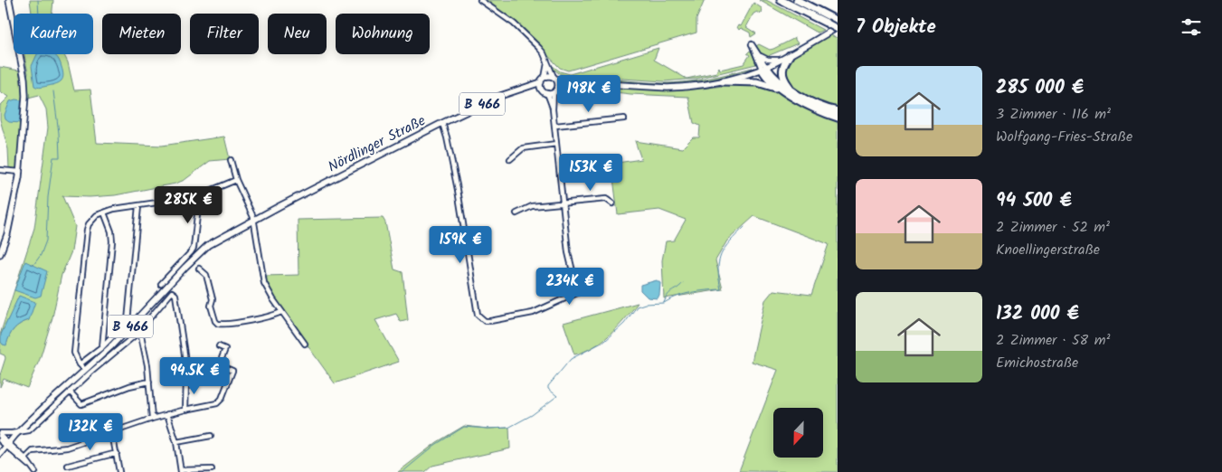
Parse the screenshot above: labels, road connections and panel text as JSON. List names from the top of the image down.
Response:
{
  "streets": {
    "main road": ["B 466", "Nördlinger Straße"]
  },
  "crossings": [
    ["B 466", "Nördlinger Straße"]
  ],
  "north": "bottom",
  "page": {
    "heading": "7 Objekte",
    "chip": [
      "Kaufen",
      "Mieten",
      "Filter",
      "Neu",
      "Wohnung"
    ],
    "list": [
      {
        "name": "285 000 €",
        "note": "3 Zimmer · 116 m² · Wolfgang-Fries-Straße"
      },
      {
        "name": "94 500 €",
        "note": "2 Zimmer · 52 m² · Knoellingerstraße"
      },
      {
        "name": "132 000 €",
        "note": "2 Zimmer · 58 m² · Emichostraße"
      }
    ],
    "price": [
      "198K €",
      "153K €",
      "285K €",
      "159K €",
      "234K €",
      "94.5K €",
      "132K €"
    ]
  }
}
